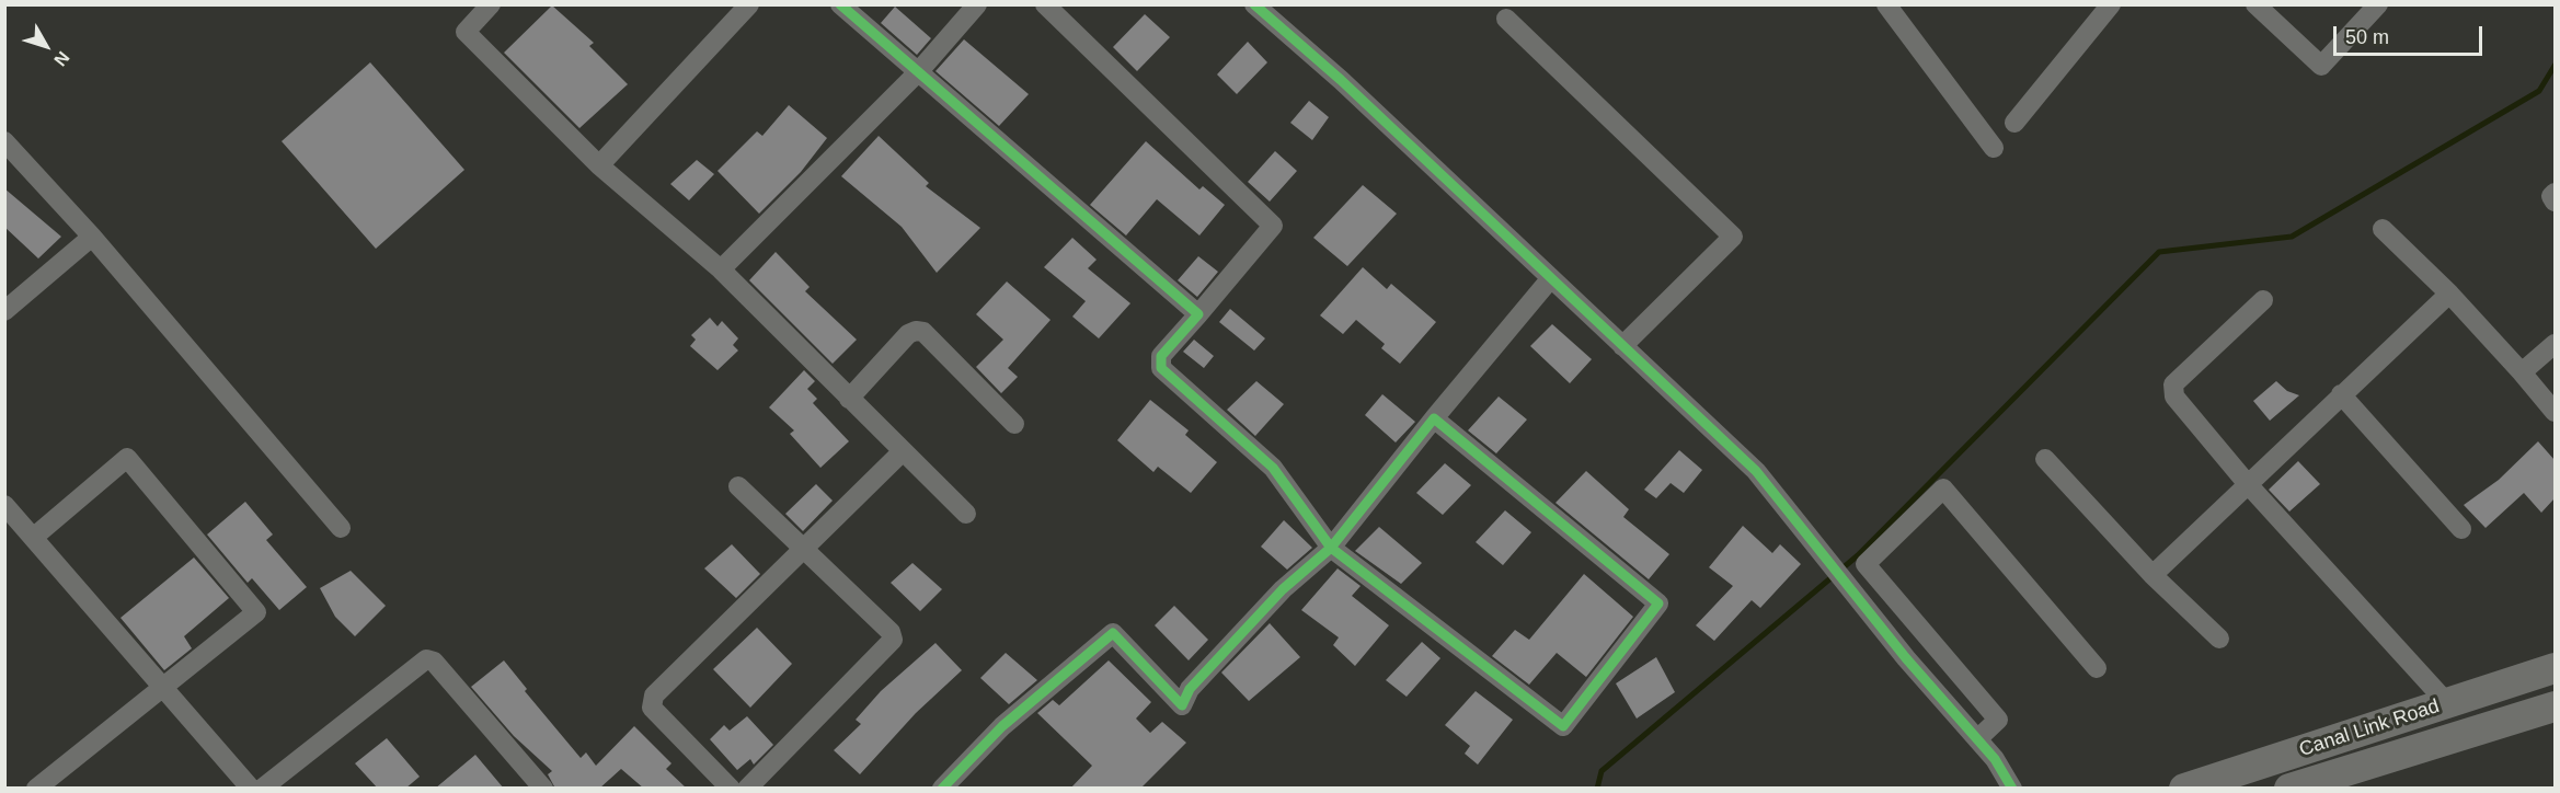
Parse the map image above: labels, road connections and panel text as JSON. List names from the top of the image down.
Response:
{
  "streets": {
    "main road": ["Canal Link Road"]
  },
  "scale_bar": "50 m",
  "north": "bottom right"
}
